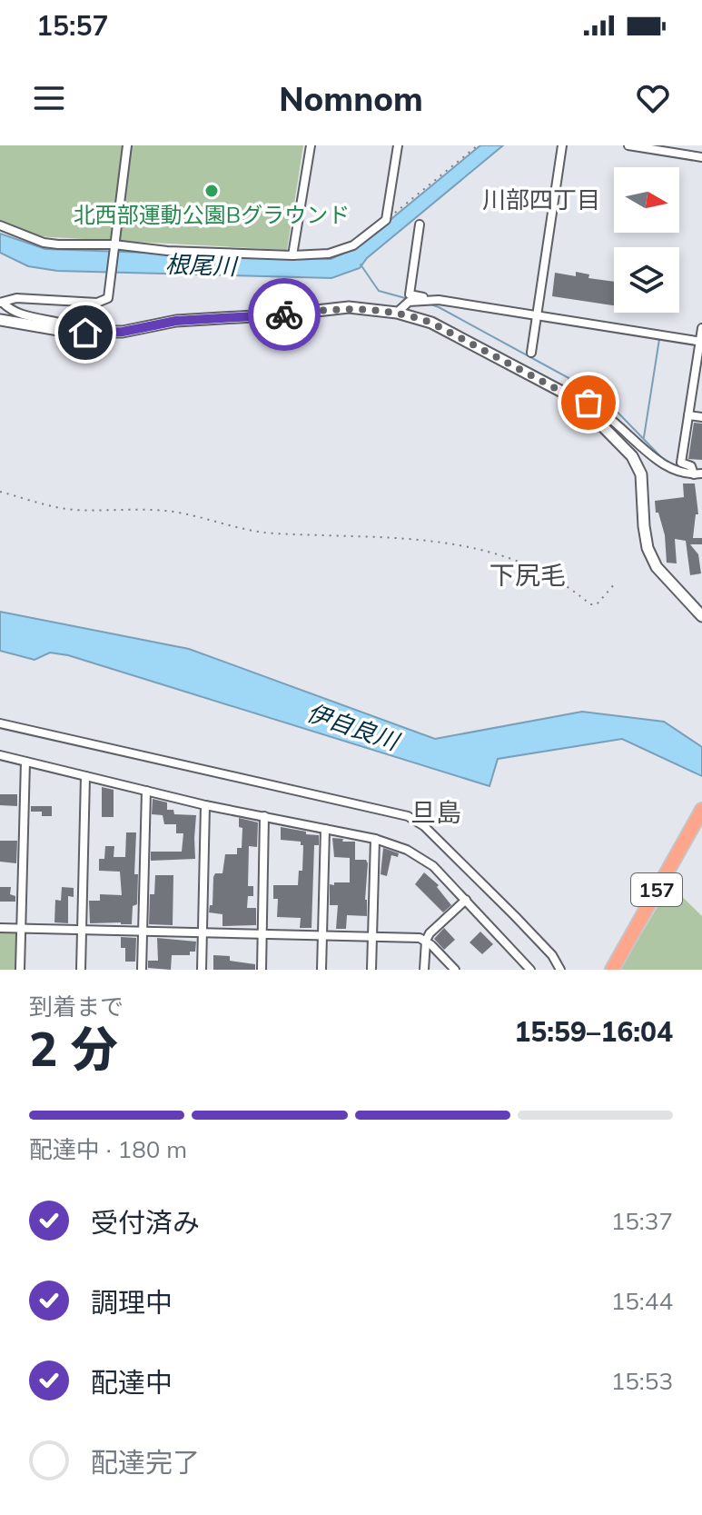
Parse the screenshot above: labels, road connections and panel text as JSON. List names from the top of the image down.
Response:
{
  "streets": {
    "highway": ["157"]
  },
  "districts": ["川部四丁目", "下尻毛", "旦島"],
  "water": ["根尾川", "伊自良川"],
  "places": ["北西部運動公園Bグラウンド"],
  "north": "right",
  "page": {
    "status": "15:57",
    "header": "Nomnom",
    "heading": ["2 分", "到着まで", "15:59–16:04"],
    "bar": "配達中 · 180 m",
    "list": [
      ["受付済み", "15:37"],
      ["調理中", "15:44"],
      ["配達中", "15:53"],
      "配達完了"
    ]
  }
}
